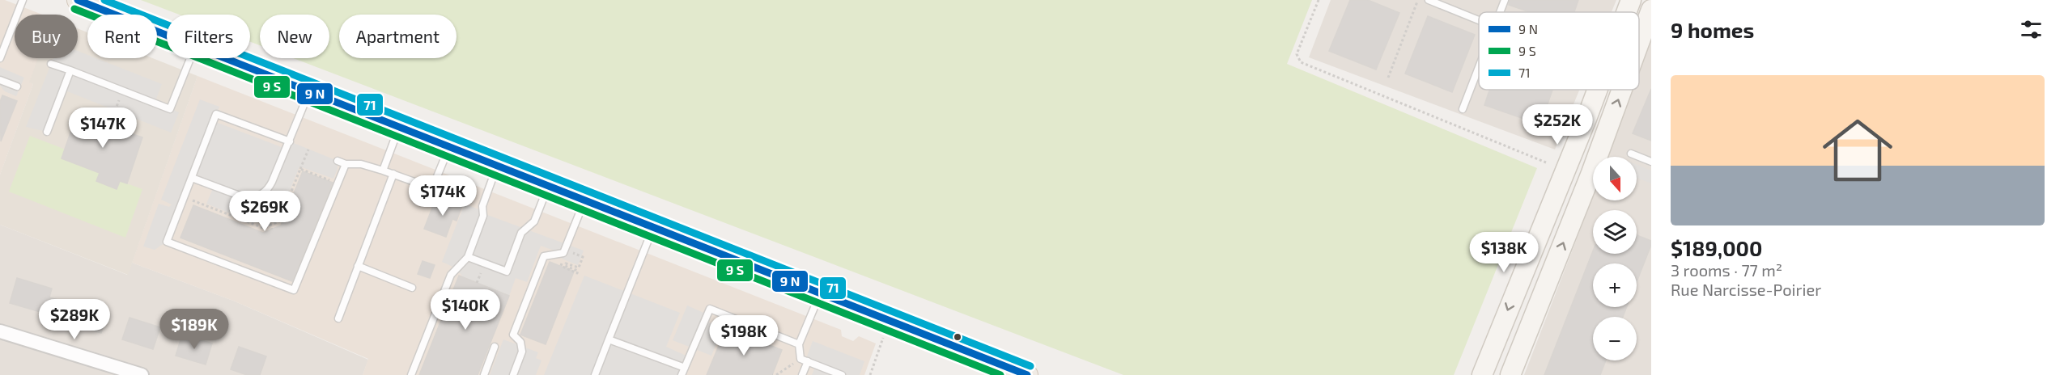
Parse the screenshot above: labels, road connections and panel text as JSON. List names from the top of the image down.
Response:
{
  "lines": ["transit line 71"],
  "legend": ["9 N", "9 S", "71"],
  "north": "bottom",
  "page": {
    "heading": "9 homes",
    "chip": [
      "Buy",
      "Rent",
      "Filters",
      "New",
      "Apartment"
    ],
    "list": [
      {
        "name": "$189,000",
        "note": "3 rooms · 77 m² · Rue Narcisse-Poirier"
      }
    ],
    "price": [
      "$252K",
      "$147K",
      "$174K",
      "$269K",
      "$138K",
      "$140K",
      "$289K",
      "$189K",
      "$198K"
    ],
    "map_buttons": ["+", "−"]
  }
}
